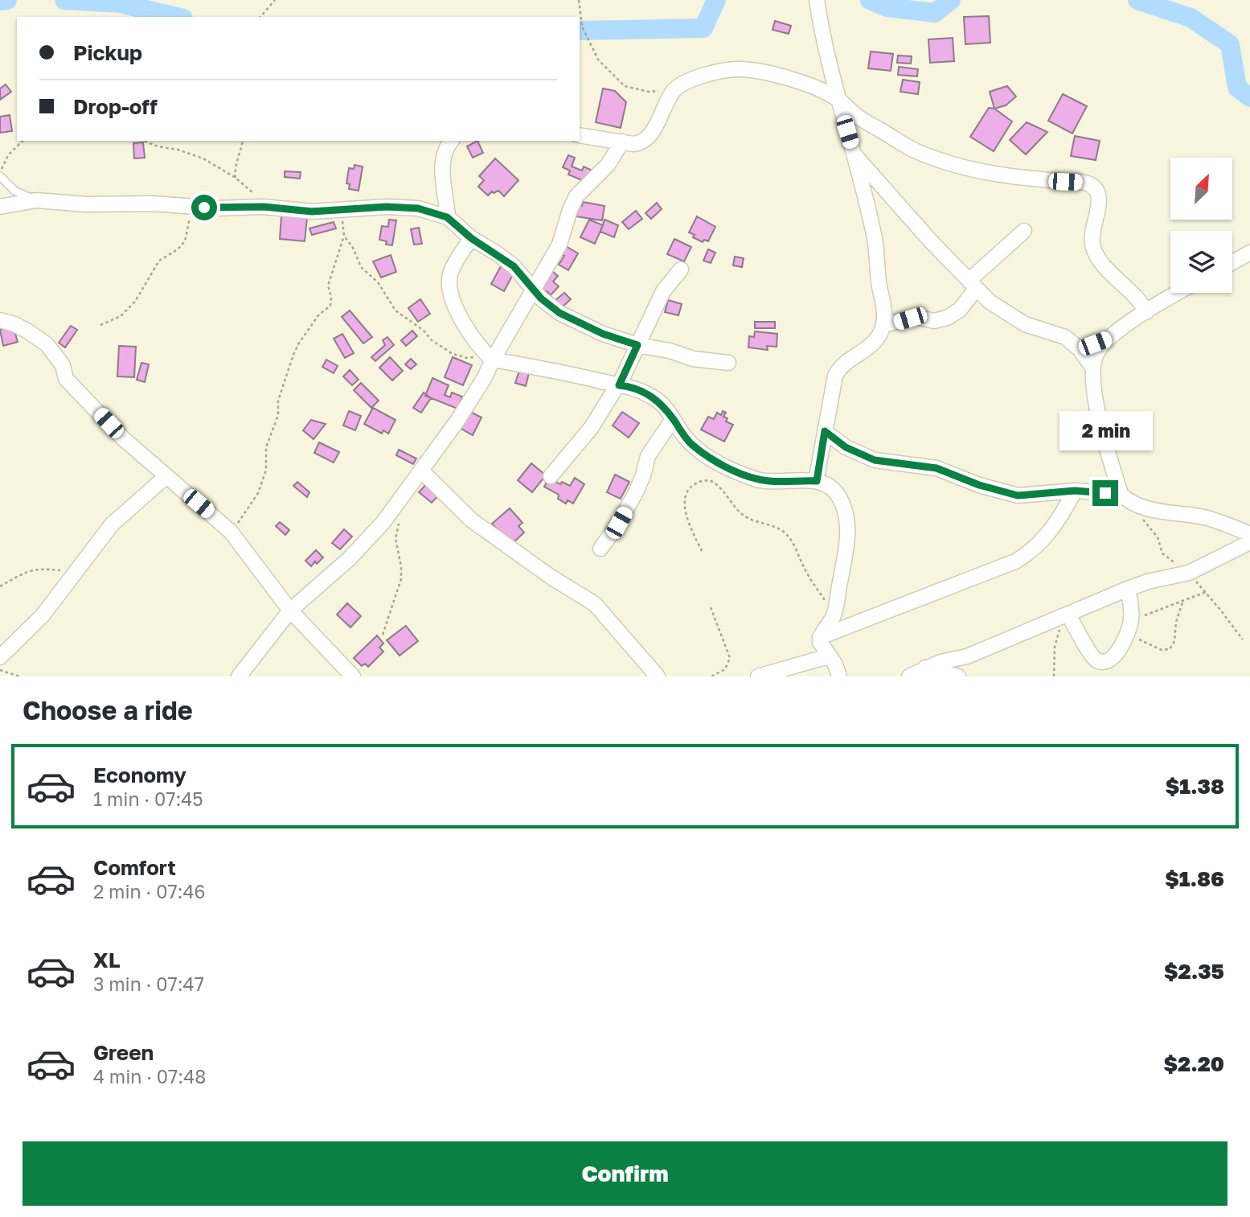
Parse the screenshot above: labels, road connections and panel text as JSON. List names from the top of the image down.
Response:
{
  "north": "top right",
  "page": {
    "banner": ["Pickup", "Drop-off"],
    "bubble": "2 min",
    "heading": "Choose a ride",
    "list": [
      {
        "name": "Economy",
        "note": "1 min · 07:45",
        "value": "$1.38"
      },
      {
        "name": "Comfort",
        "note": "2 min · 07:46",
        "value": "$1.86"
      },
      {
        "name": "XL",
        "note": "3 min · 07:47",
        "value": "$2.35"
      },
      {
        "name": "Green",
        "note": "4 min · 07:48",
        "value": "$2.20"
      }
    ],
    "buttons": "Confirm"
  }
}
